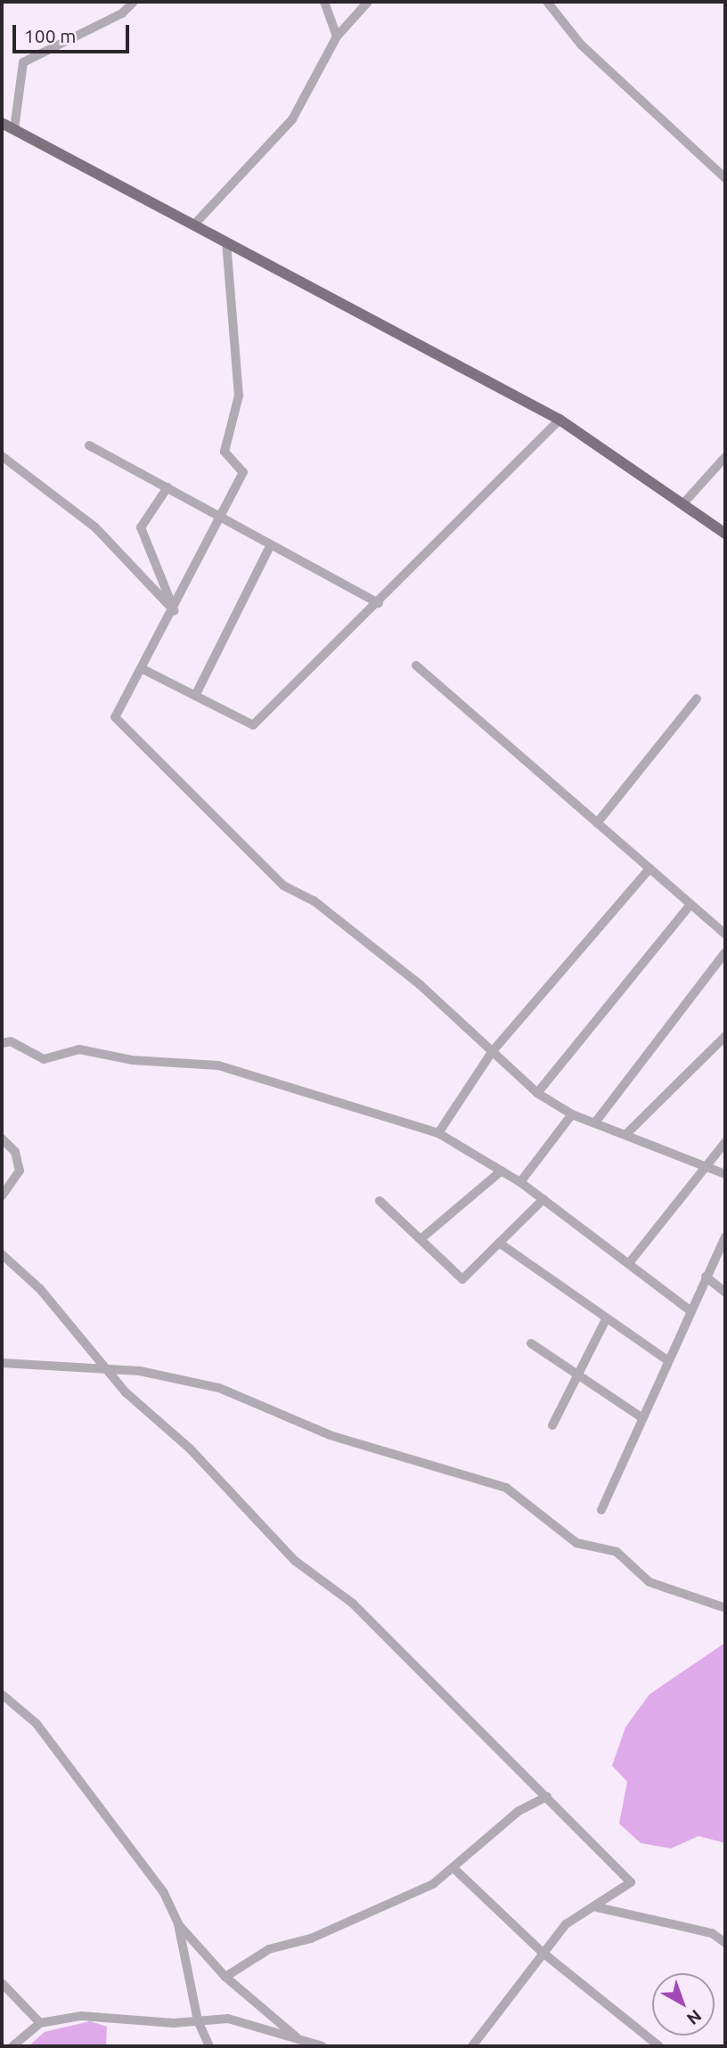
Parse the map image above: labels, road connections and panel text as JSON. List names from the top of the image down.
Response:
{
  "scale_bar": "100 m",
  "north": "bottom right"
}
